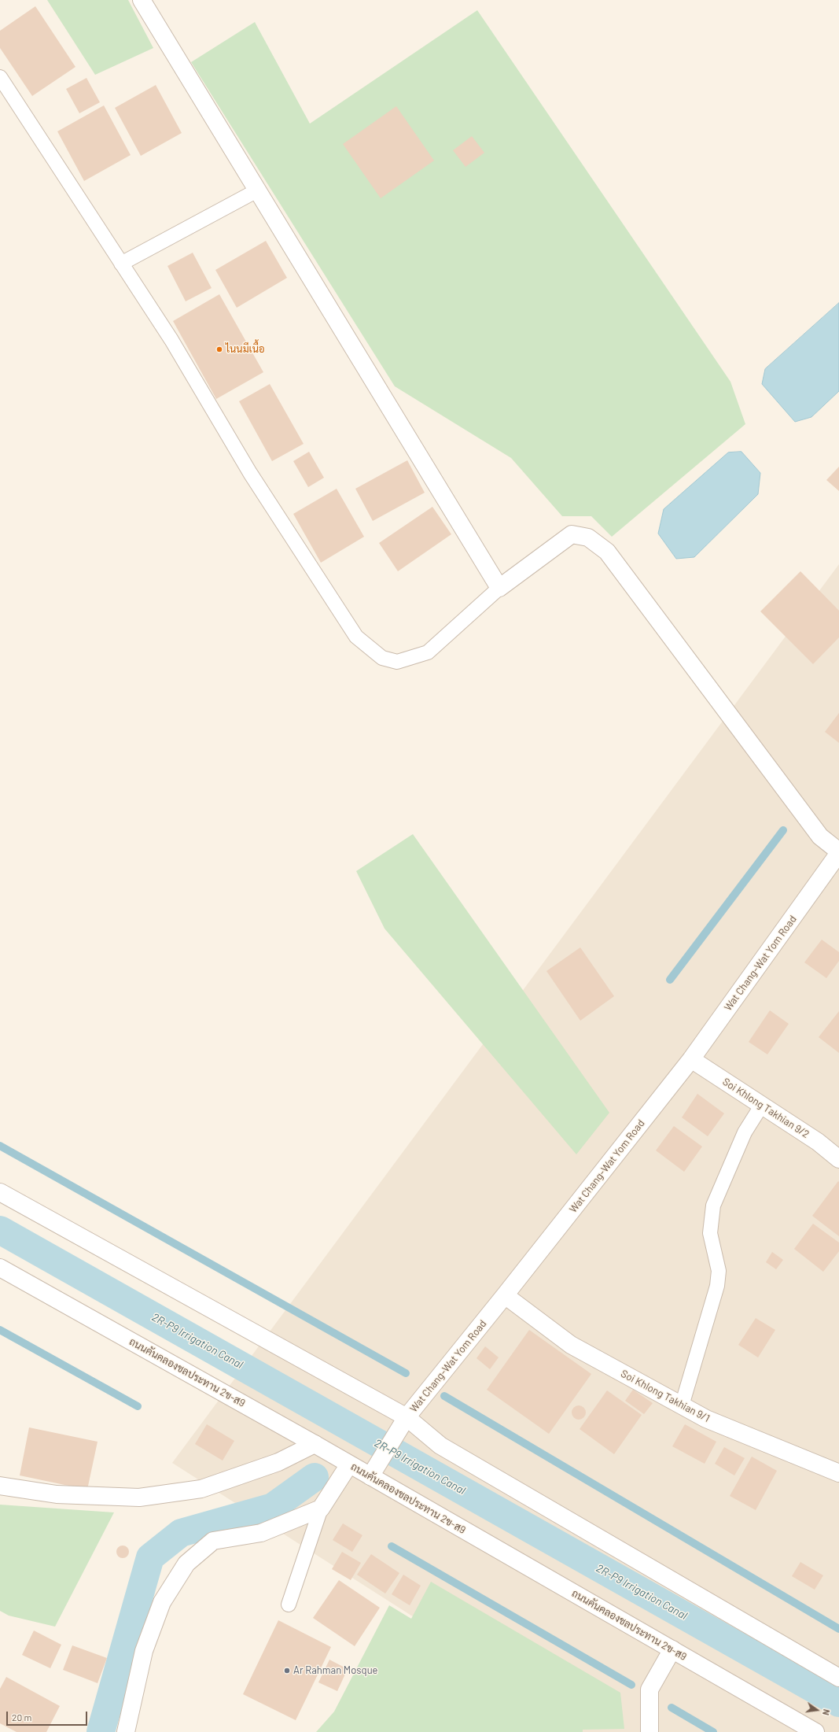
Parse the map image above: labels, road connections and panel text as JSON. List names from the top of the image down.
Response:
{
  "streets": {
    "street": [
      "Wat Chang-Wat Yom Road",
      "Soi Khlong Takhian 9/2",
      "ถนนคันคลองชลประทาน 2ข-ส9",
      "Soi Khlong Takhian 9/1"
    ]
  },
  "crossings": [
    ["Wat Chang-Wat Yom Road", "Soi Khlong Takhian 9/2"],
    ["Wat Chang-Wat Yom Road", "ถนนคันคลองชลประทาน 2ข-ส9"],
    ["Wat Chang-Wat Yom Road", "Soi Khlong Takhian 9/1"]
  ],
  "water": ["2R-P9 Irrigation Canal"],
  "places": ["ไนนมีเนื้อ", "Ar Rahman Mosque"],
  "scale_bar": "20 m",
  "north": "right"
}
